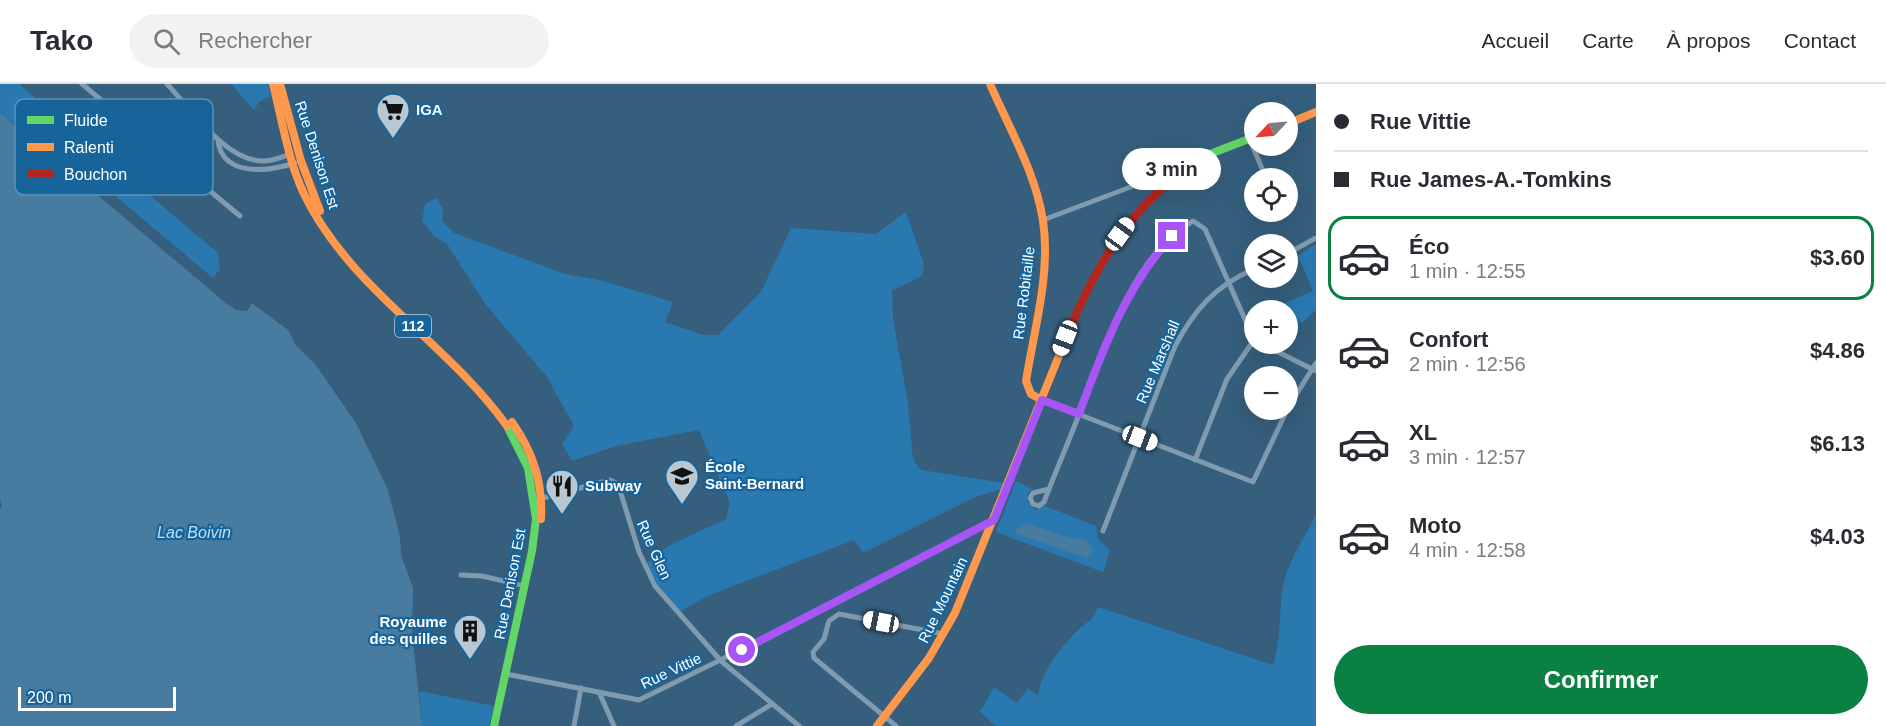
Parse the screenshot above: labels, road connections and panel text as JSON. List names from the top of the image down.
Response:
{
  "streets": {
    "street": [
      "Rue Denison Est",
      "Rue Robitaille",
      "112",
      "Rue Marshall",
      "Rue Glen",
      "Rue Mountain",
      "Rue Vittie"
    ]
  },
  "crossings": [
    ["Rue Denison Est", "Rue Glen"],
    ["Rue Denison Est", "Rue Vittie"],
    ["Rue Robitaille", "Rue Mountain"],
    ["Rue Glen", "Rue Vittie"],
    ["Rue Mountain", "Rue Vittie"]
  ],
  "water": ["Lac Boivin"],
  "places": {
    "supermarket": ["IGA"],
    "school or university": ["École Saint-Bernard"],
    "restaurant": ["Subway"],
    "building": ["Royaume des quilles"]
  },
  "legend": ["Fluide", "Ralenti", "Bouchon"],
  "scale_bar": "200 m",
  "north": "bottom left",
  "page": {
    "header": "Tako",
    "search": "Rechercher",
    "nav": [
      "Accueil",
      "Carte",
      "À propos",
      "Contact"
    ],
    "banner": ["Rue Vittie", "Rue James-A.-Tomkins"],
    "map_buttons": ["+", "−"],
    "bubble": "3 min",
    "list": [
      {
        "name": "Éco",
        "note": "1 min · 12:55",
        "value": "$3.60"
      },
      {
        "name": "Confort",
        "note": "2 min · 12:56",
        "value": "$4.86"
      },
      {
        "name": "XL",
        "note": "3 min · 12:57",
        "value": "$6.13"
      },
      {
        "name": "Moto",
        "note": "4 min · 12:58",
        "value": "$4.03"
      }
    ],
    "buttons": "Confirmer",
    "scale": "200 m"
  }
}
